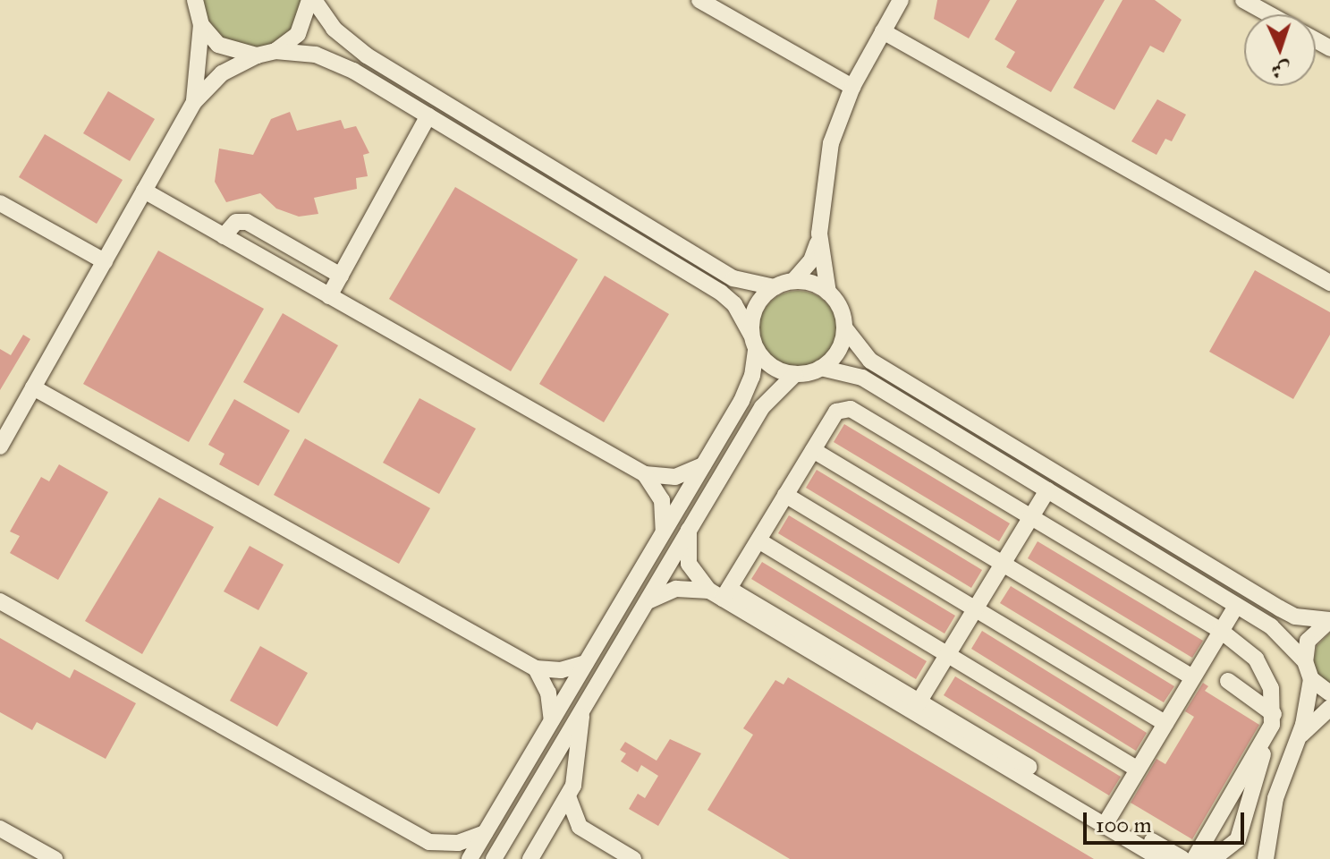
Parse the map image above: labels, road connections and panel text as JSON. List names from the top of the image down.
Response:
{
  "scale_bar": "100 m",
  "north": "bottom"
}
